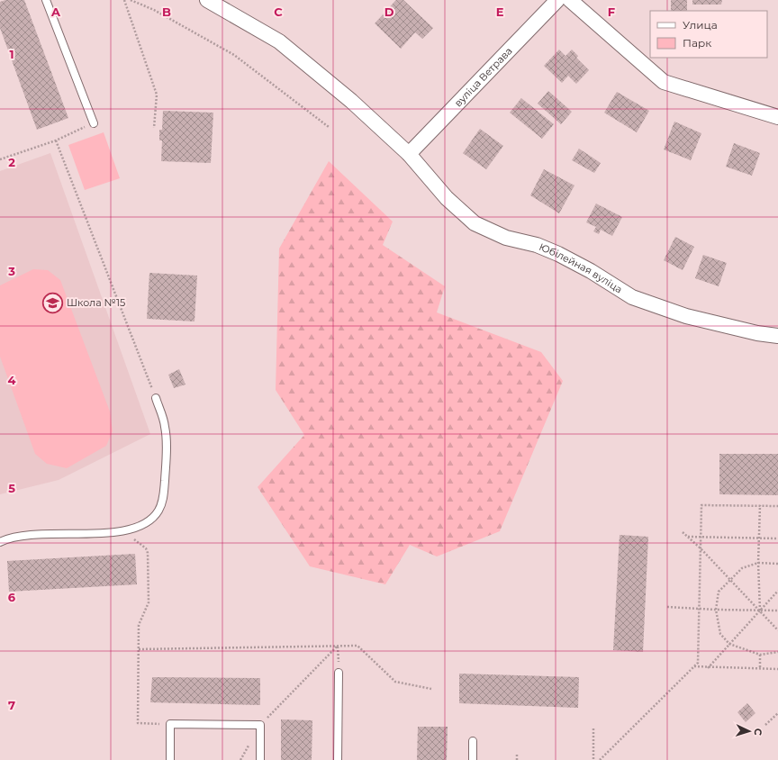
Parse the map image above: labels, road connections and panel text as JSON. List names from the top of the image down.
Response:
{
  "streets": {
    "street": ["вуліца Ветрава", "Юбілейная вуліца"]
  },
  "crossings": [
    ["вуліца Ветрава", "Юбілейная вуліца"]
  ],
  "places": {
    "school or university": ["Школа №15"]
  },
  "legend": ["Улица", "Парк"],
  "north": "right",
  "grid": {
    "columns": [
      "A",
      "B",
      "C",
      "D",
      "E",
      "F"
    ],
    "rows": [
      "1",
      "2",
      "3",
      "4",
      "5",
      "6",
      "7"
    ]
  }
}
